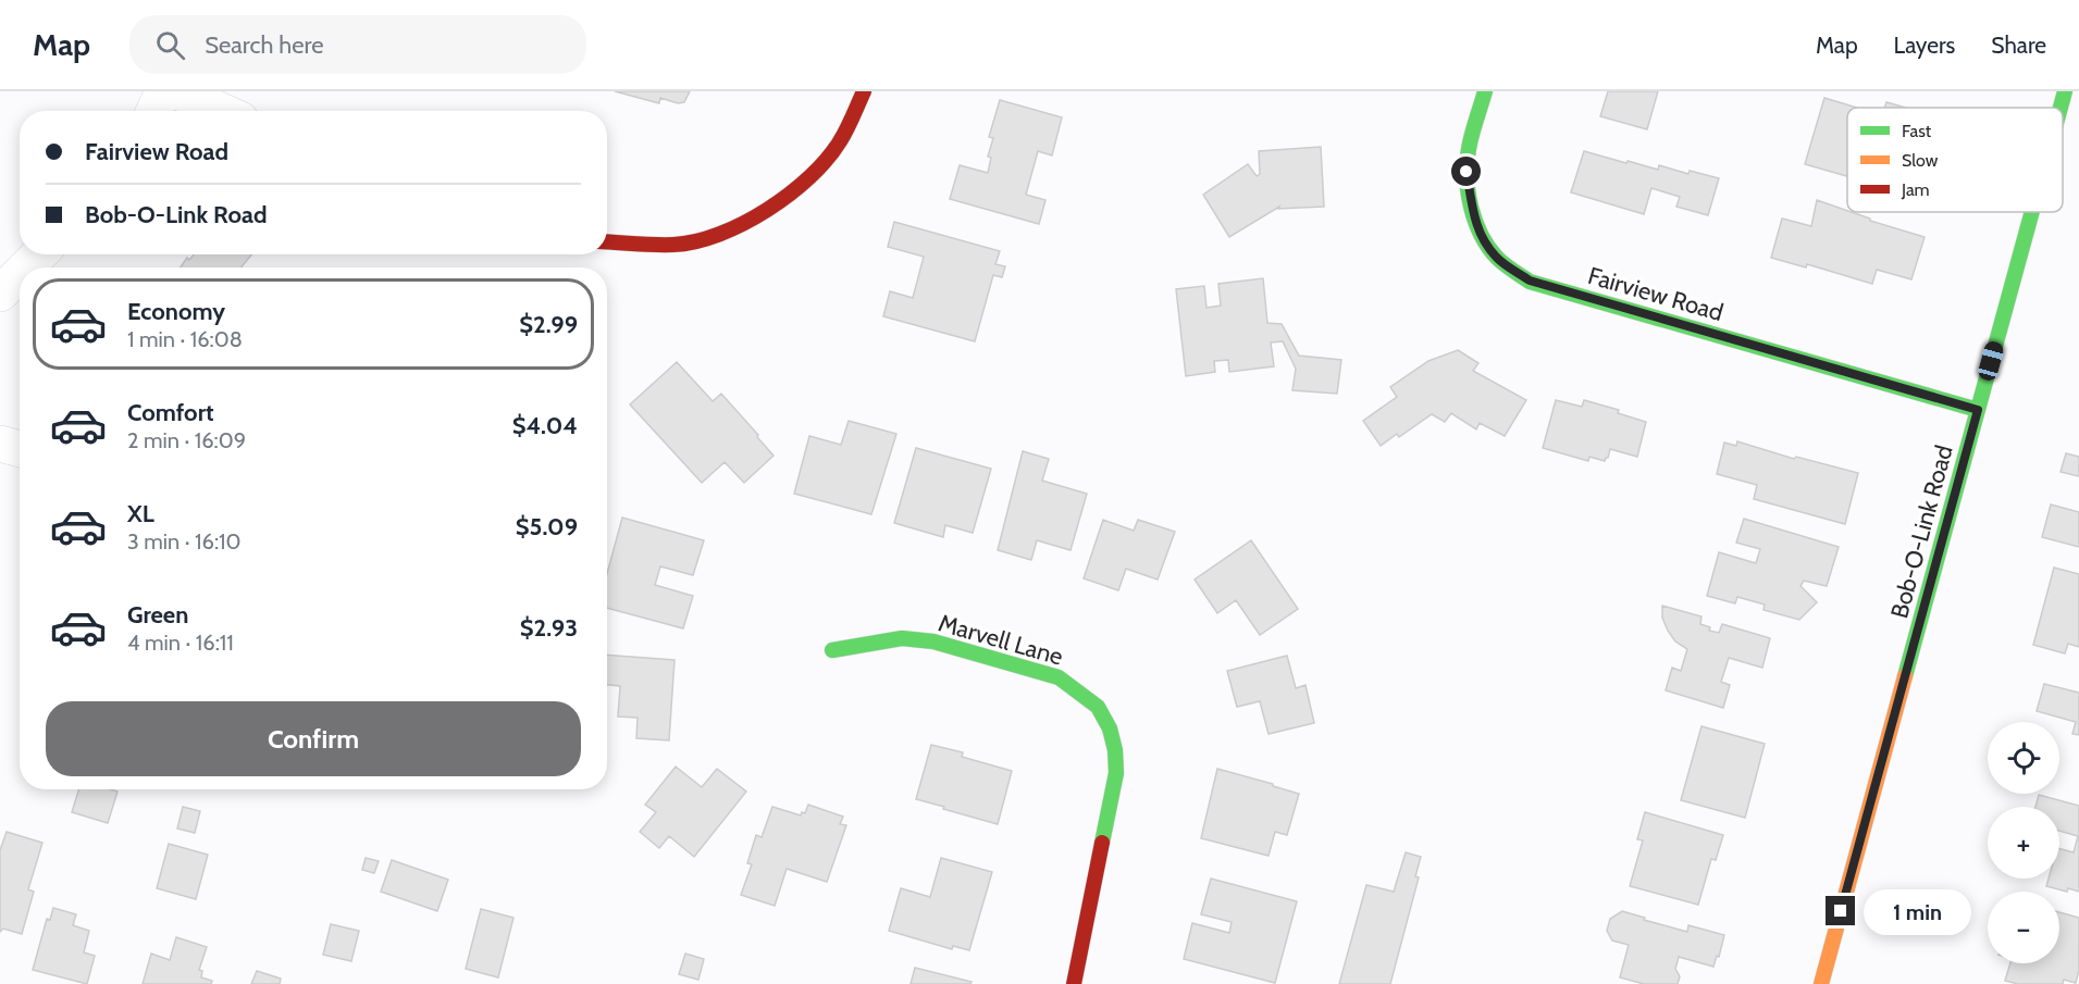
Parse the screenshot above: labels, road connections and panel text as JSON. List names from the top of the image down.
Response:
{
  "streets": {
    "street": ["Fairview Road", "Bob-O-Link Road", "Marvell Lane"]
  },
  "crossings": [
    ["Fairview Road", "Bob-O-Link Road"]
  ],
  "legend": ["Fast", "Slow", "Jam"],
  "page": {
    "header": "Map",
    "search": "Search here",
    "nav": ["Map", "Layers", "Share"],
    "banner": ["Fairview Road", "Bob-O-Link Road"],
    "list": [
      {
        "name": "Economy",
        "note": "1 min · 16:08",
        "value": "$2.99"
      },
      {
        "name": "Comfort",
        "note": "2 min · 16:09",
        "value": "$4.04"
      },
      {
        "name": "XL",
        "note": "3 min · 16:10",
        "value": "$5.09"
      },
      {
        "name": "Green",
        "note": "4 min · 16:11",
        "value": "$2.93"
      }
    ],
    "buttons": "Confirm",
    "map_buttons": ["+", "−"],
    "bubble": "1 min"
  }
}
